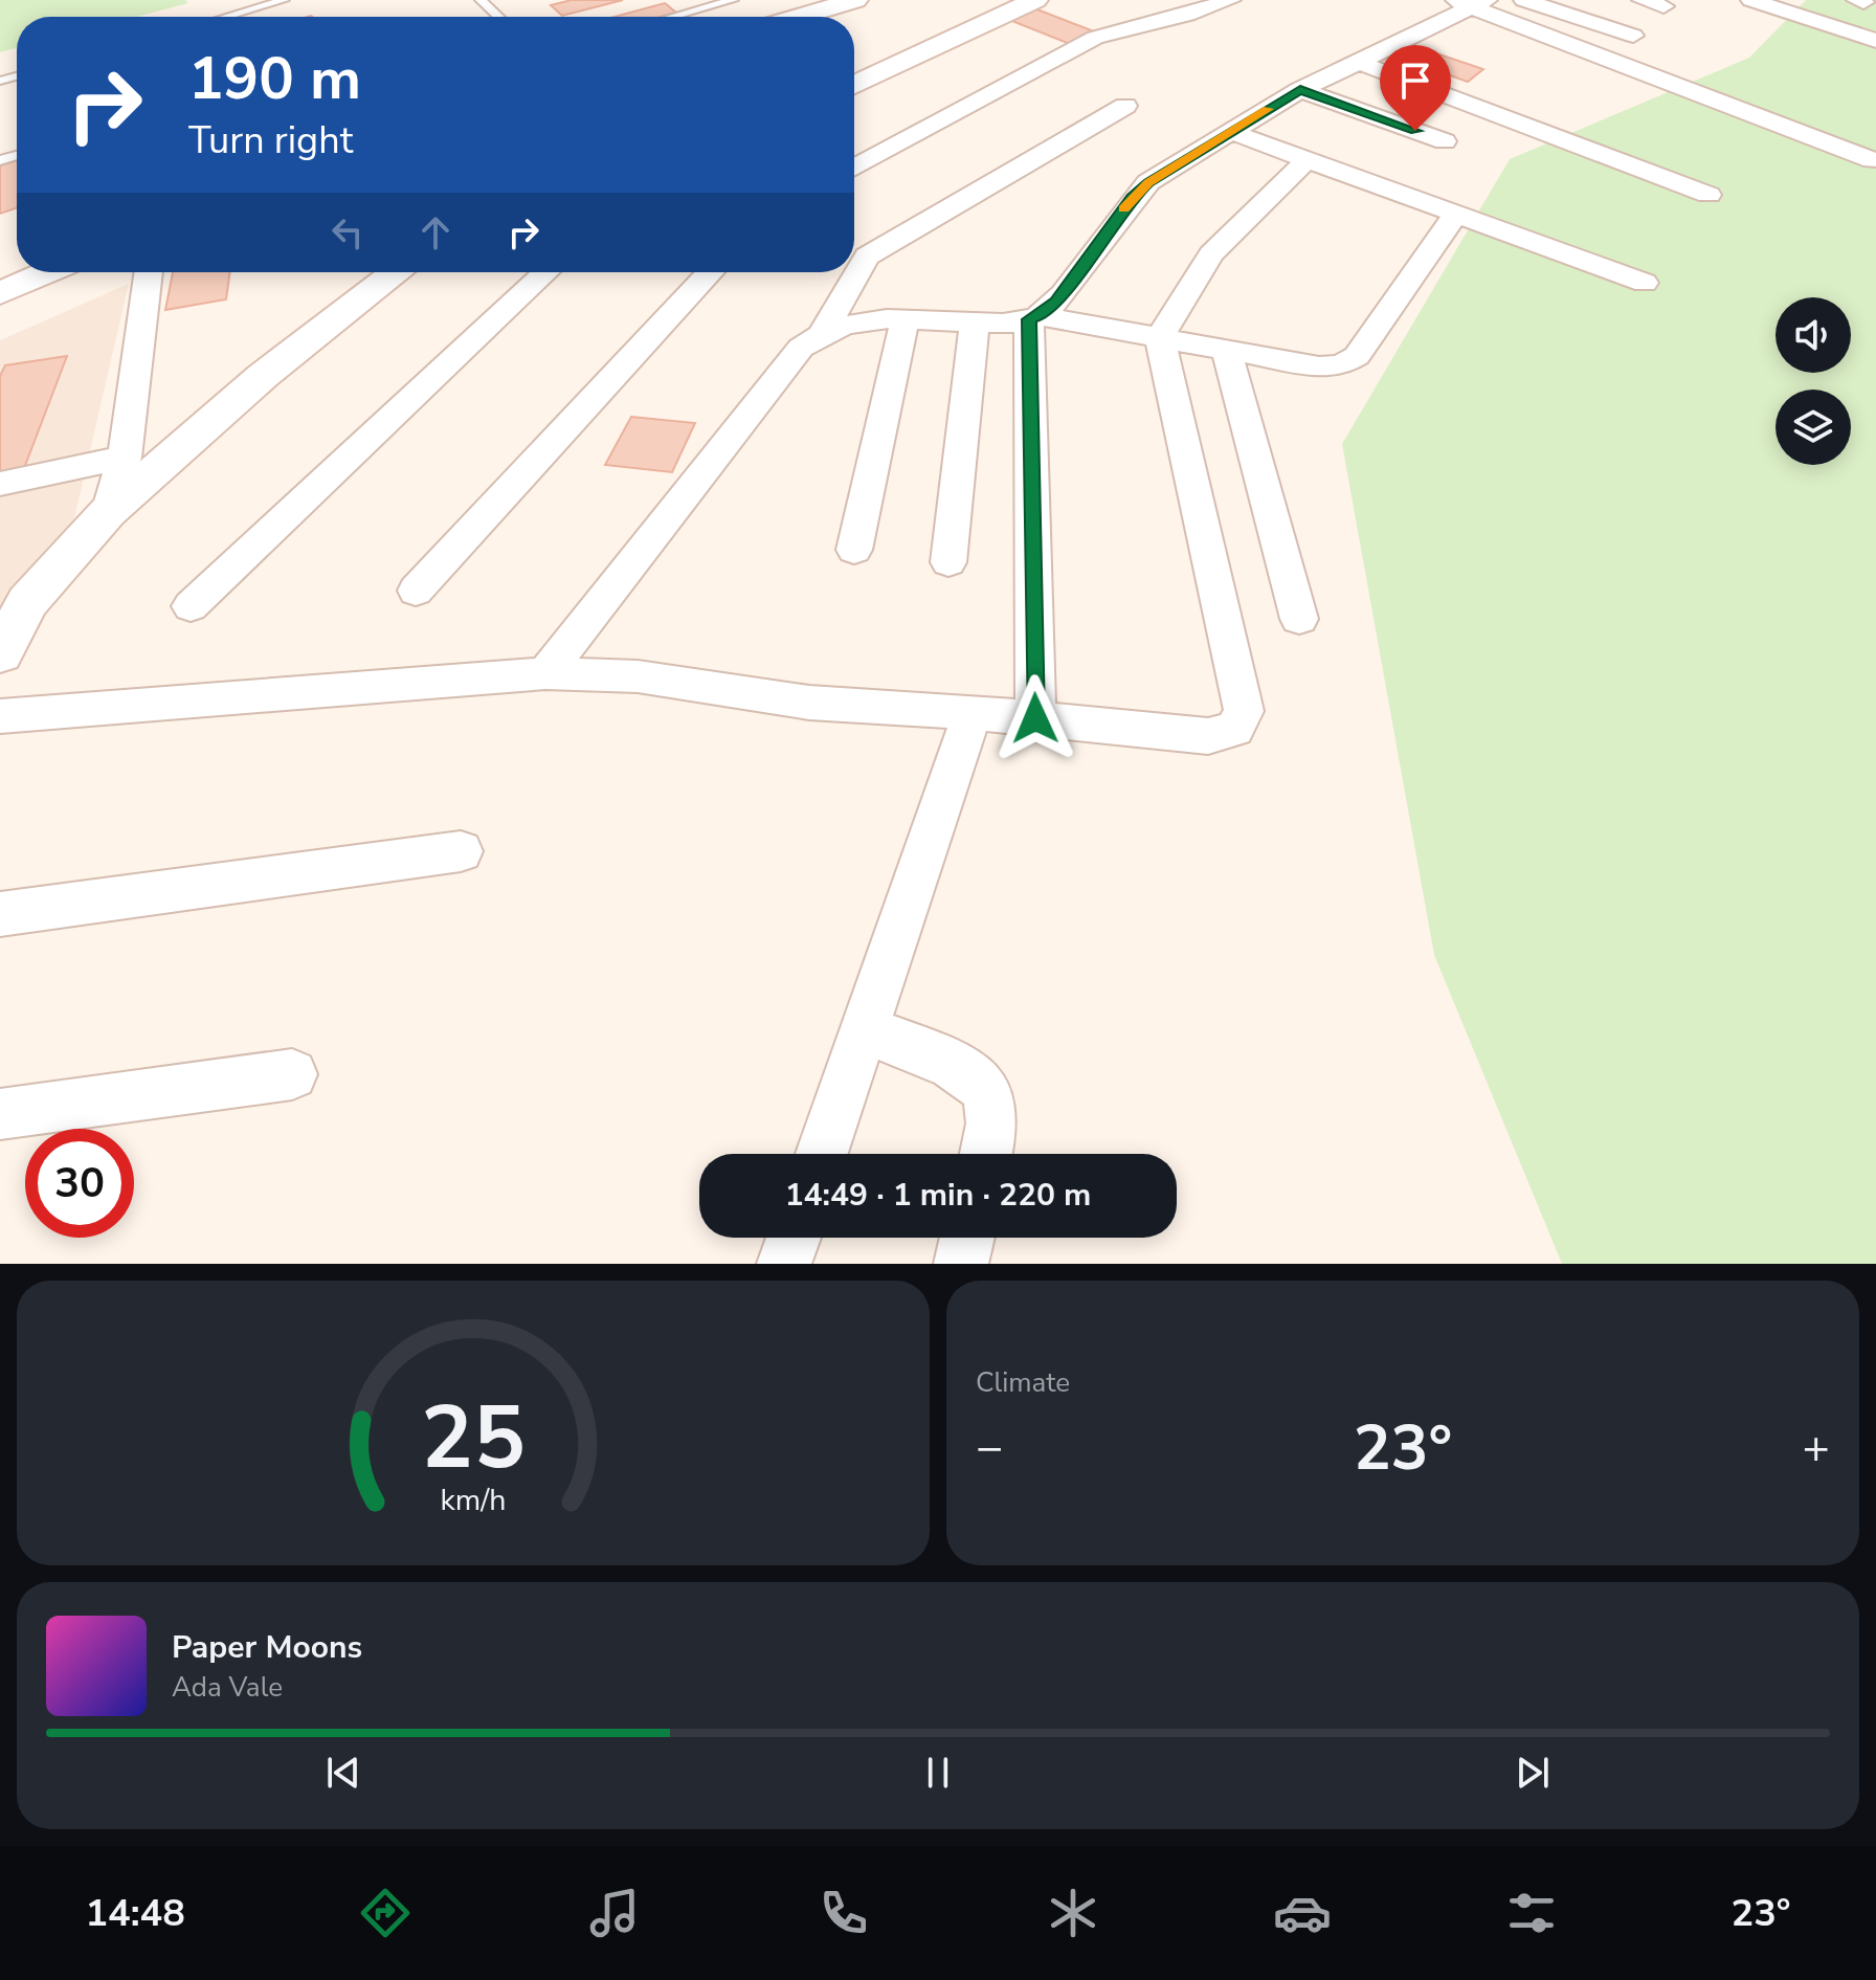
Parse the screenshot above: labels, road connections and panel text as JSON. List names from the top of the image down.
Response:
{
  "page": {
    "turn": ["190 m", "Turn right"],
    "limit": "30",
    "trip": "14:49 · 1 min · 220 m",
    "tile": "Climate",
    "heat": ["−", "23°", "+"],
    "song": ["Paper Moons", "Ada Vale"],
    "tabs": ["14:48", "23°"],
    "gauge": ["25", "km/h"]
  }
}
